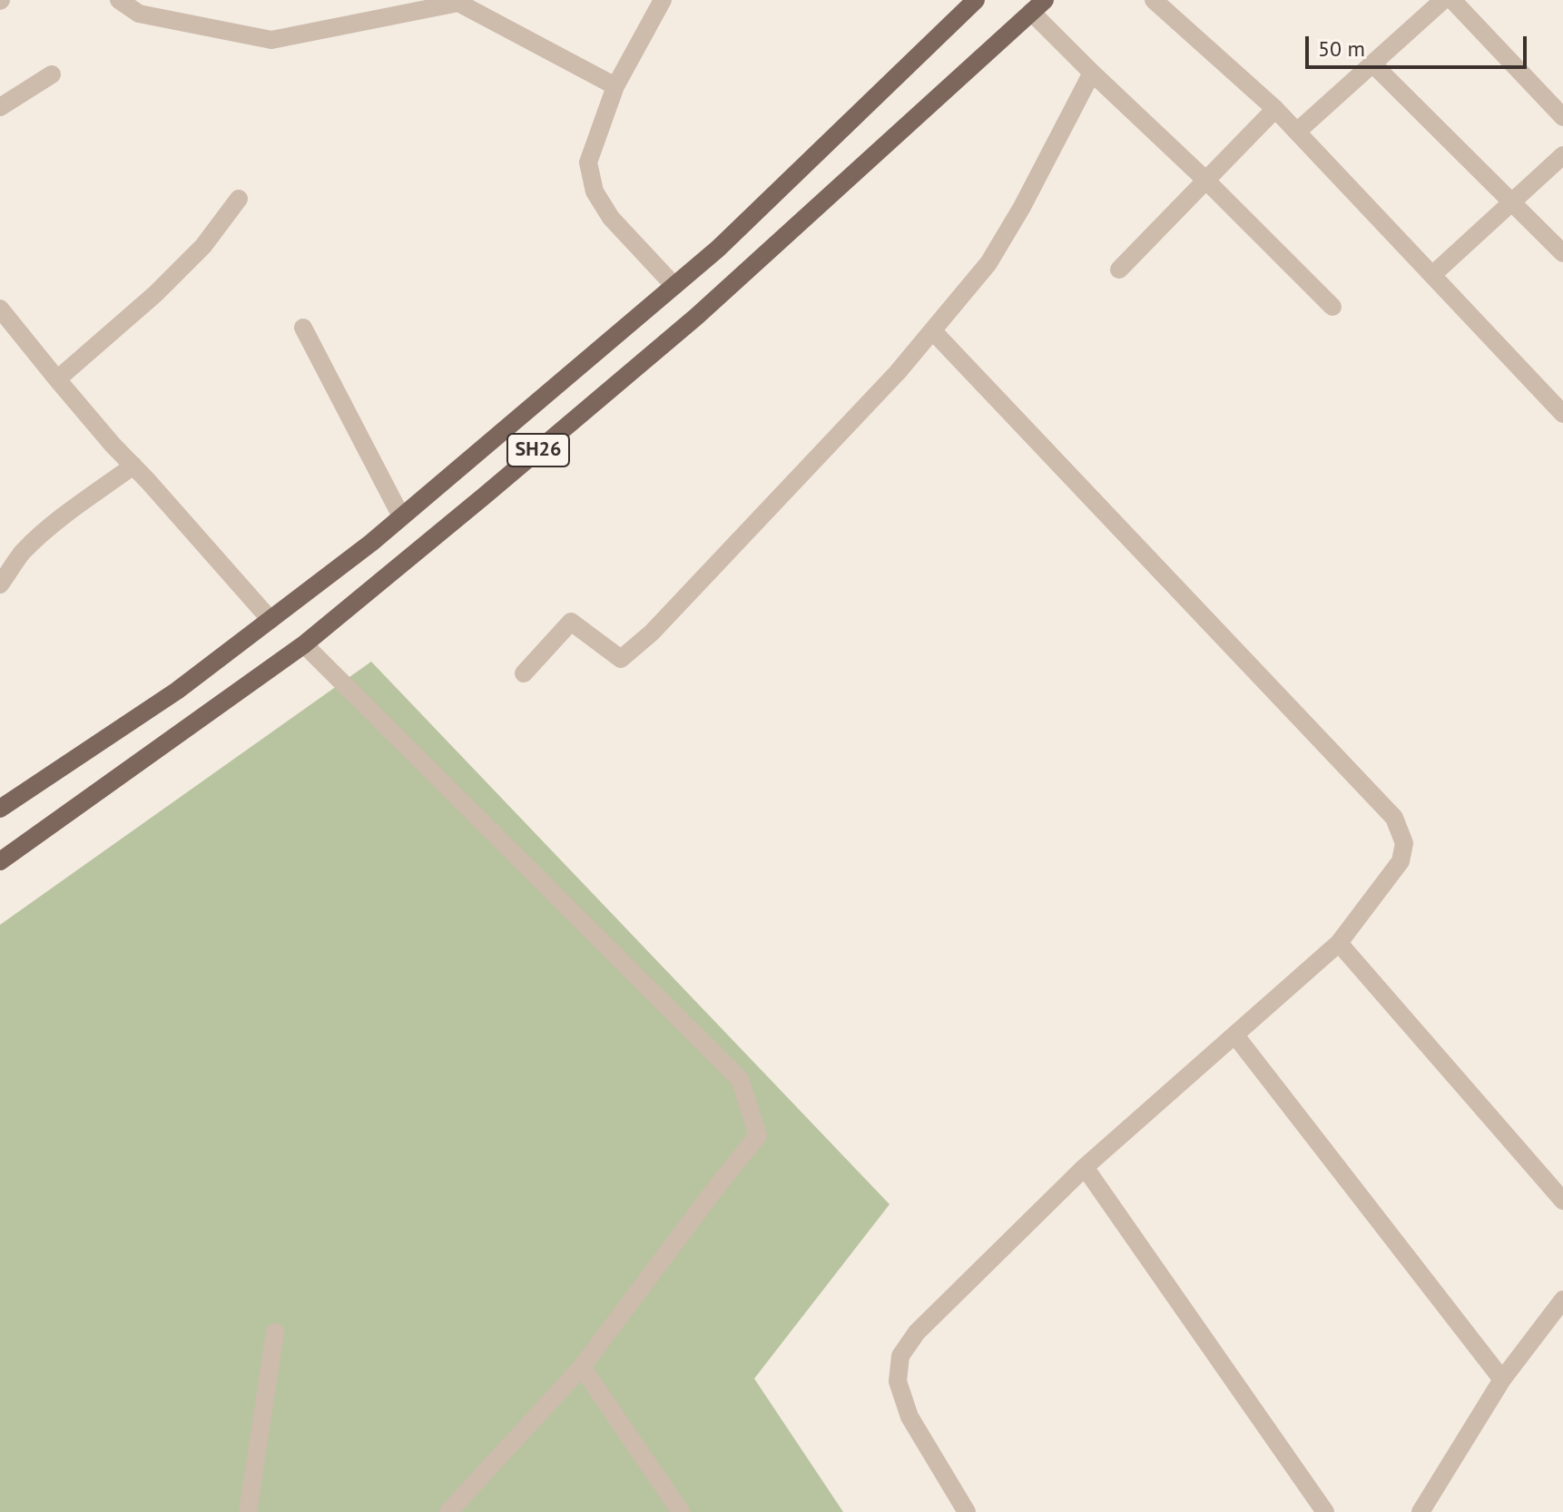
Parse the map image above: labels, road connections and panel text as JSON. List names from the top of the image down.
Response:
{
  "streets": {
    "main road": ["SH26"]
  },
  "scale_bar": "50 m"
}
